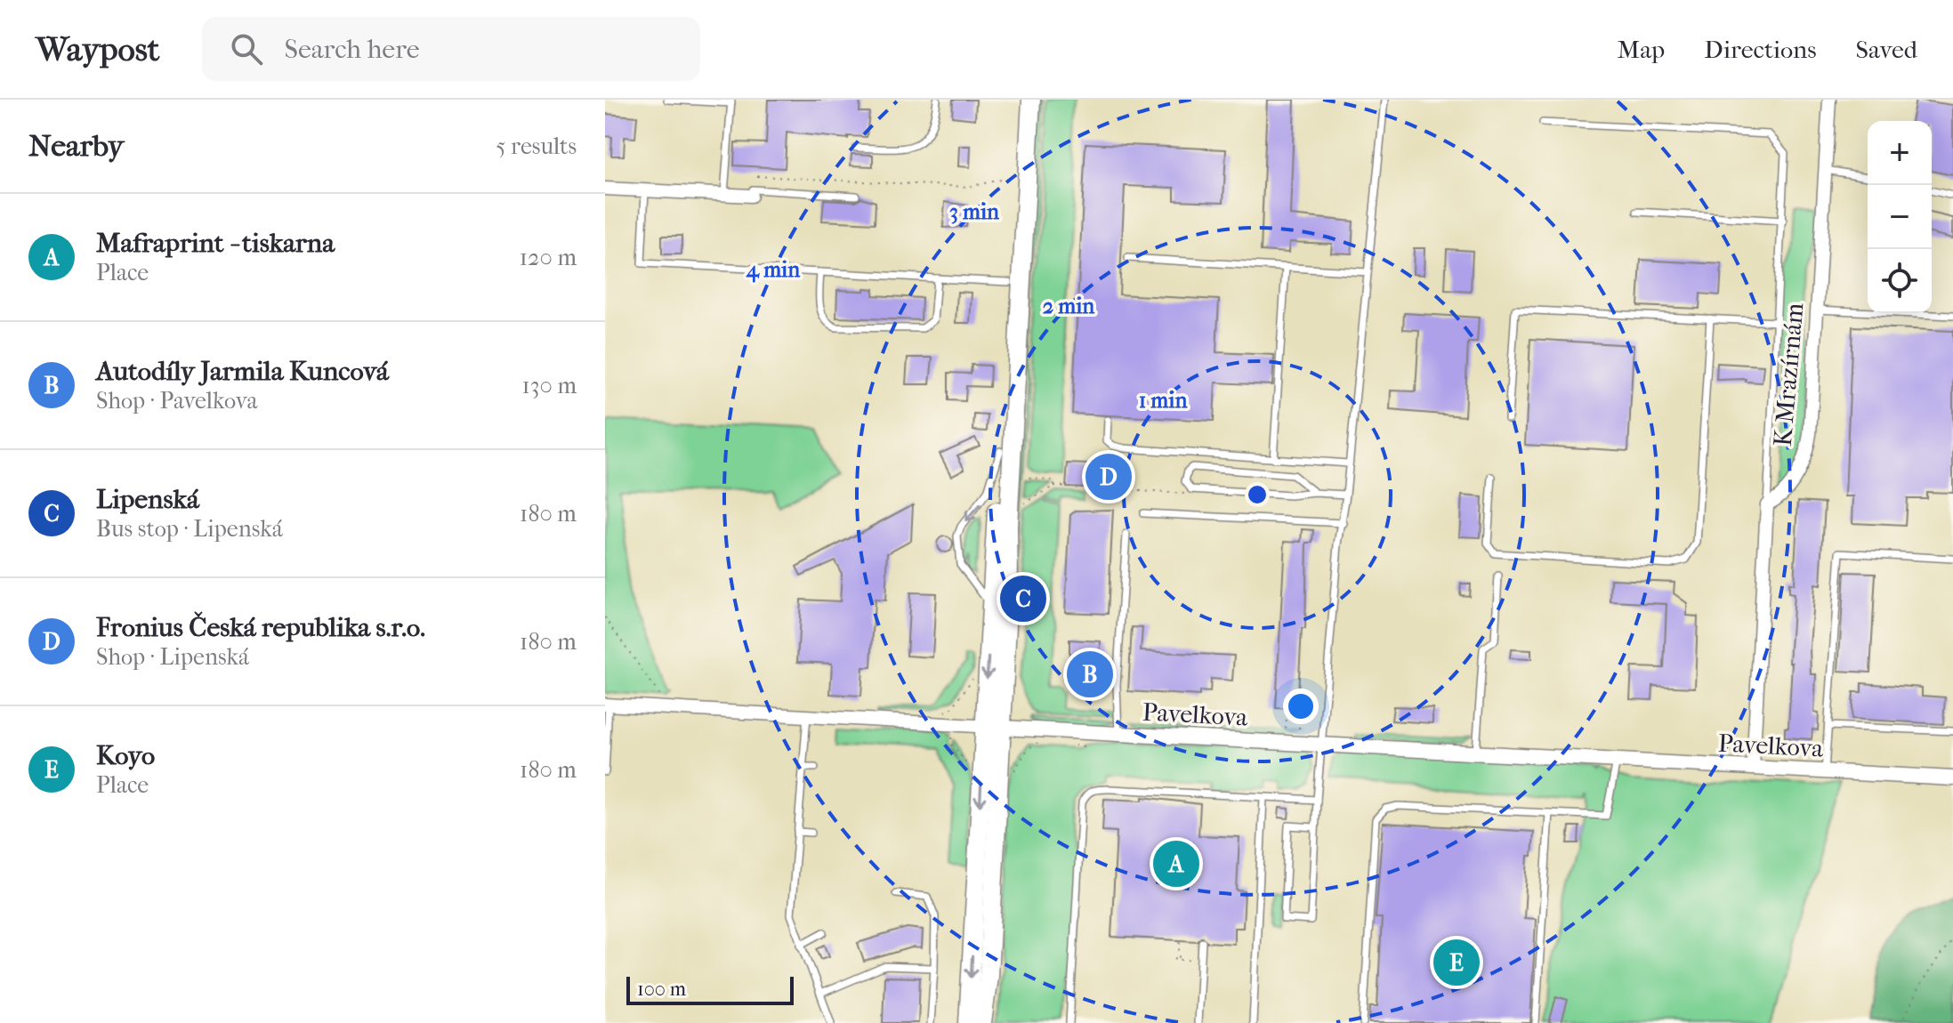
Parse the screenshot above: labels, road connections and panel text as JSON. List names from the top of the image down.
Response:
{
  "streets": {
    "street": ["K Mrazírnám", "Pavelkova"]
  },
  "scale_bar": "100 m",
  "page": {
    "header": "Waypost",
    "search": "Search here",
    "nav": ["Map", "Directions", "Saved"],
    "heading": ["Nearby", "5 results"],
    "map_buttons": ["+", "−"],
    "list": [
      {
        "mark": "A",
        "name": "Mafraprint - tiskarna",
        "note": "Place",
        "value": "120 m"
      },
      {
        "mark": "B",
        "name": "Autodíly Jarmila Kuncová",
        "note": "Shop · Pavelkova",
        "value": "130 m"
      },
      {
        "mark": "C",
        "name": "Lipenská",
        "note": "Bus stop · Lipenská",
        "value": "180 m"
      },
      {
        "mark": "D",
        "name": "Fronius Česká republika s.r.o.",
        "note": "Shop · Lipenská",
        "value": "180 m"
      },
      {
        "mark": "E",
        "name": "Koyo",
        "note": "Place",
        "value": "180 m"
      }
    ],
    "pins": [
      "D",
      "C",
      "B",
      "A",
      "E"
    ],
    "scale": "100 m"
  },
  "rings": [
    "3 min",
    "4 min",
    "2 min",
    "1 min"
  ]
}
